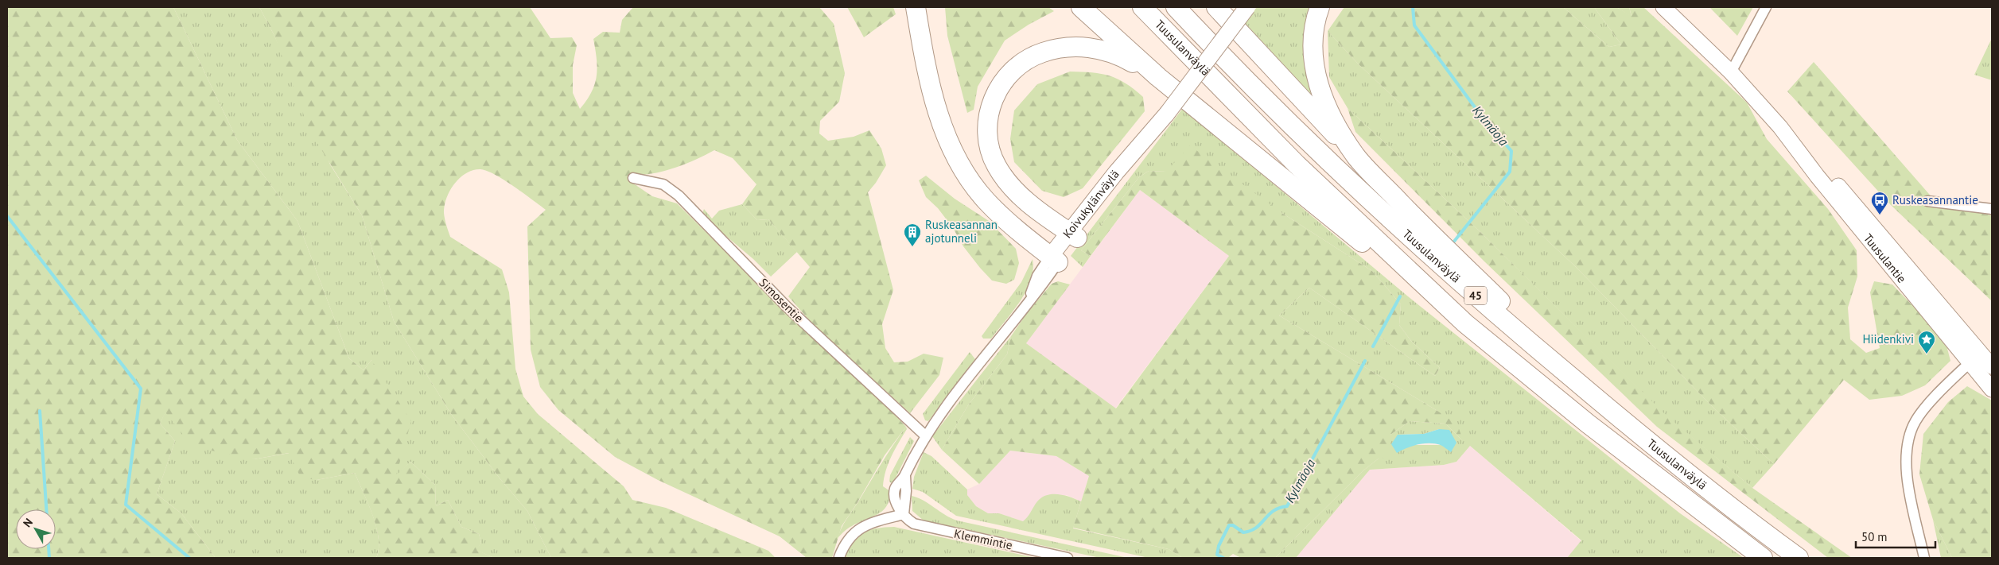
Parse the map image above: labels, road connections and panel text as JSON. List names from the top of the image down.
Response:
{
  "streets": {
    "highway": ["Tuusulanväylä", "45"],
    "main road": ["Koivukylänväylä", "Tuusulantie"],
    "street": ["Simosentie", "Klemmintie"]
  },
  "crossings": [
    ["Koivukylänväylä", "Simosentie"],
    ["Koivukylänväylä", "Klemmintie"]
  ],
  "water": ["Kylmäoja"],
  "places": {
    "bus stop": ["Ruskeasannantie"],
    "building": ["Ruskeasannan ajotunneli"],
    "place": ["Hiidenkivi"]
  },
  "scale_bar": "50 m",
  "north": "top left"
}
